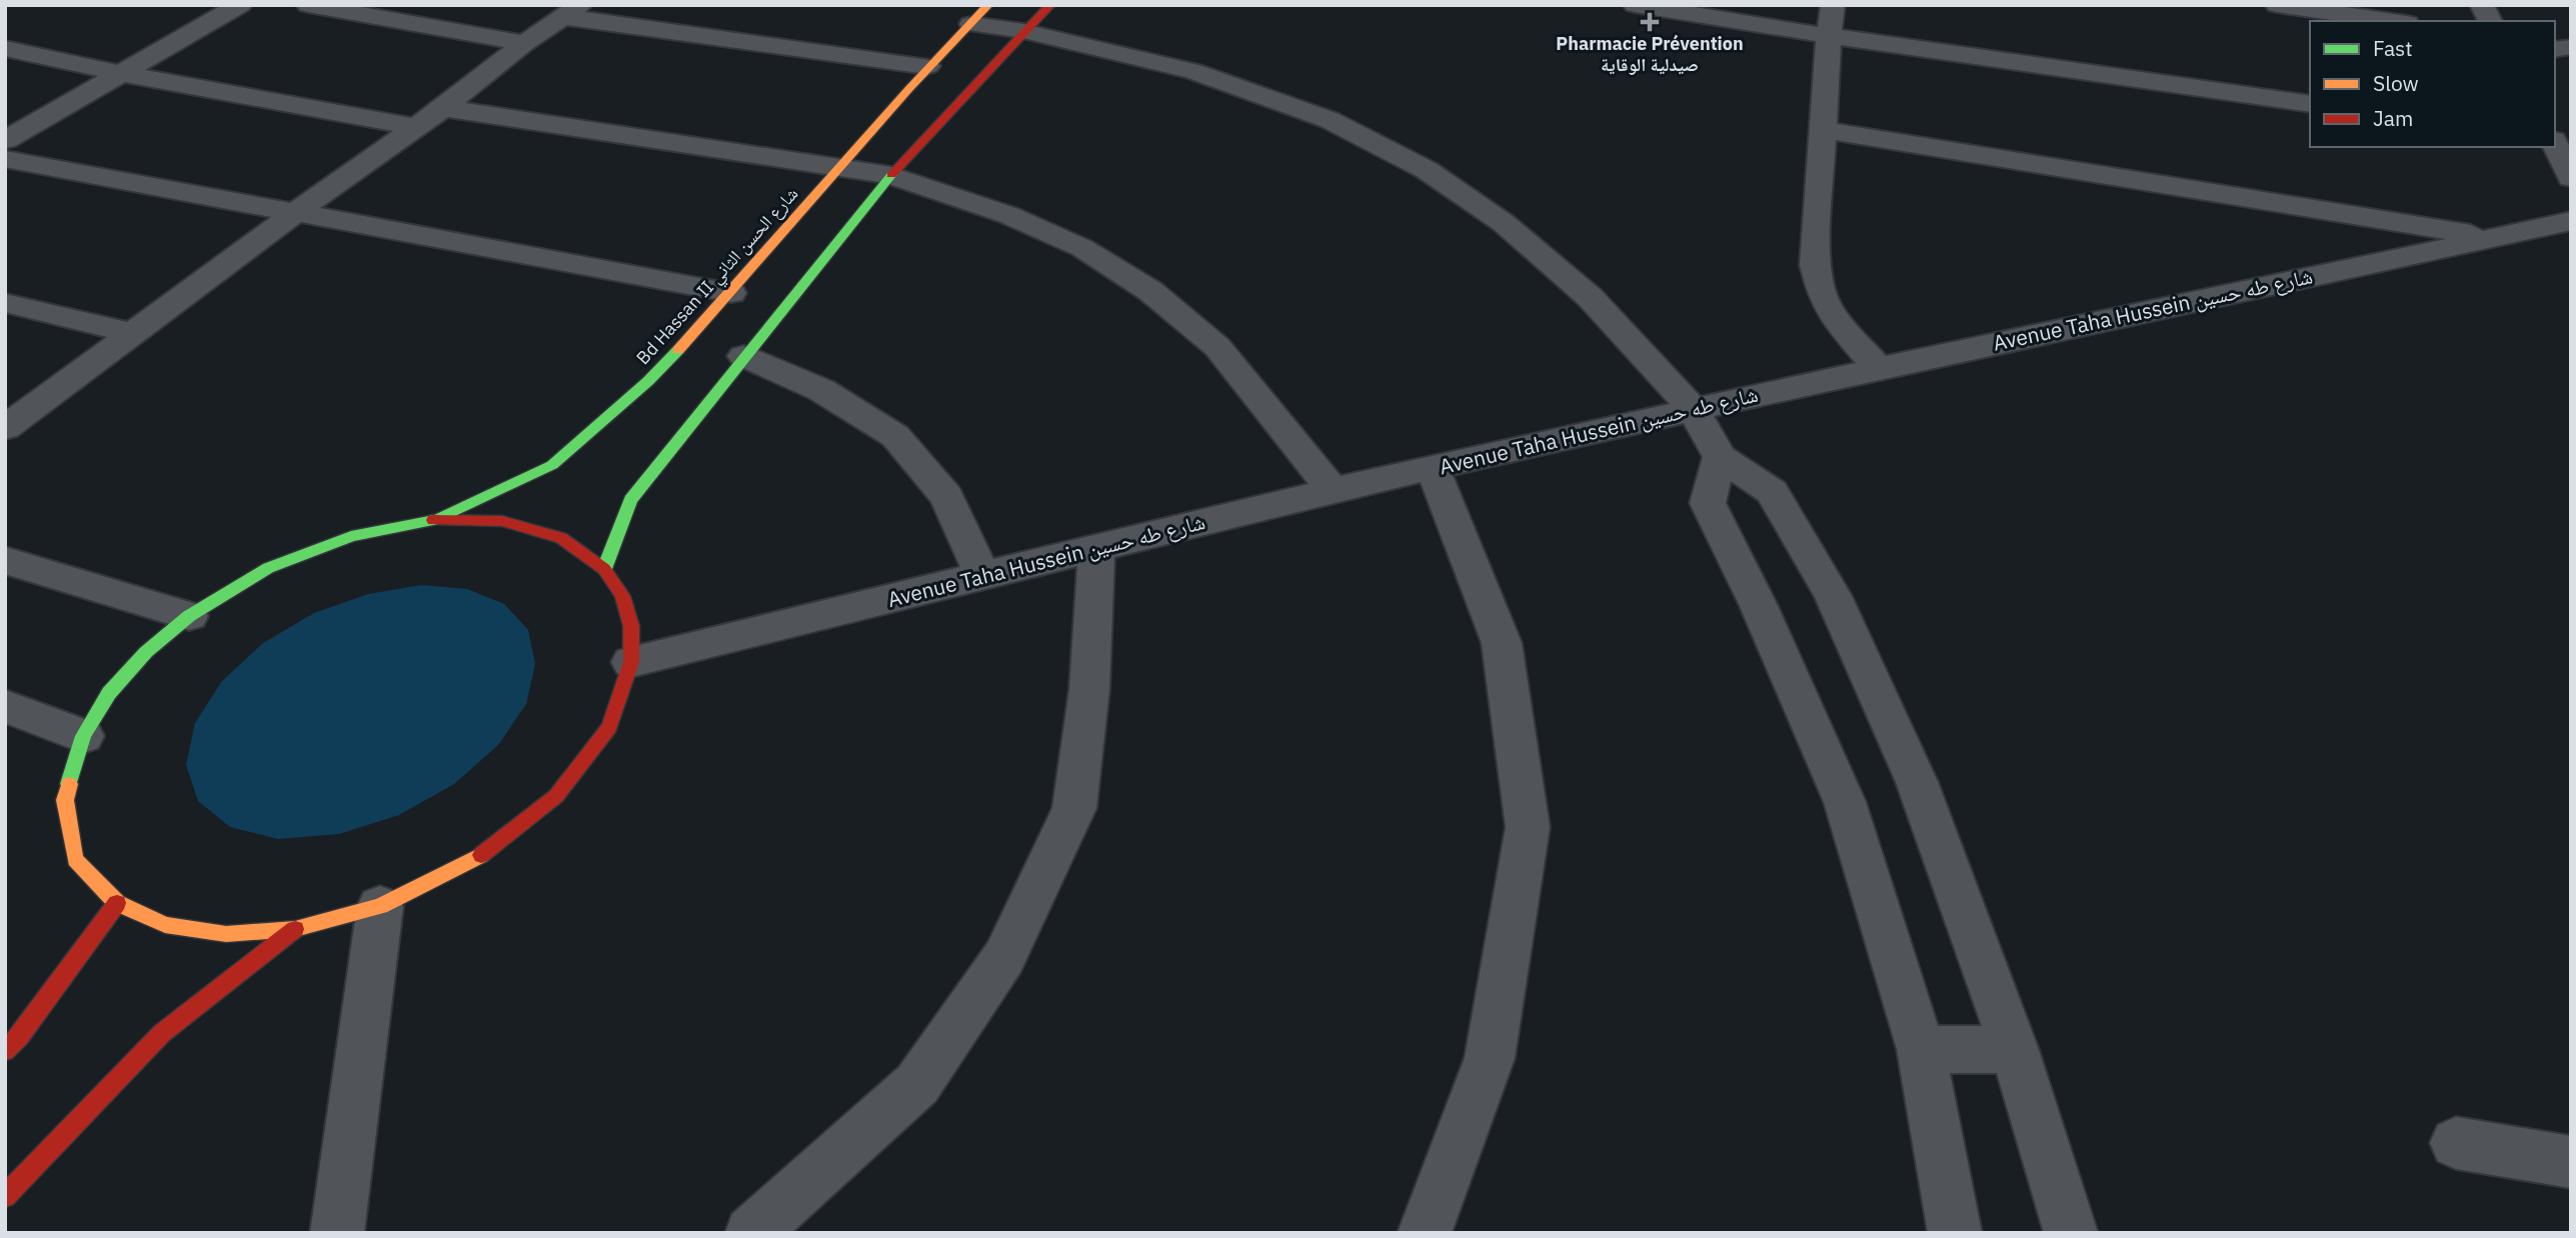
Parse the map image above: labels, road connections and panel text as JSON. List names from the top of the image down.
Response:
{
  "streets": {
    "street": ["Bd Hassan II شارع الحسن الثاني", "Avenue Taha Hussein شارع طه حسين"]
  },
  "places": {
    "health": ["Pharmacie Prévention صيدلية الوقاية"]
  },
  "legend": ["Fast", "Slow", "Jam"]
}
